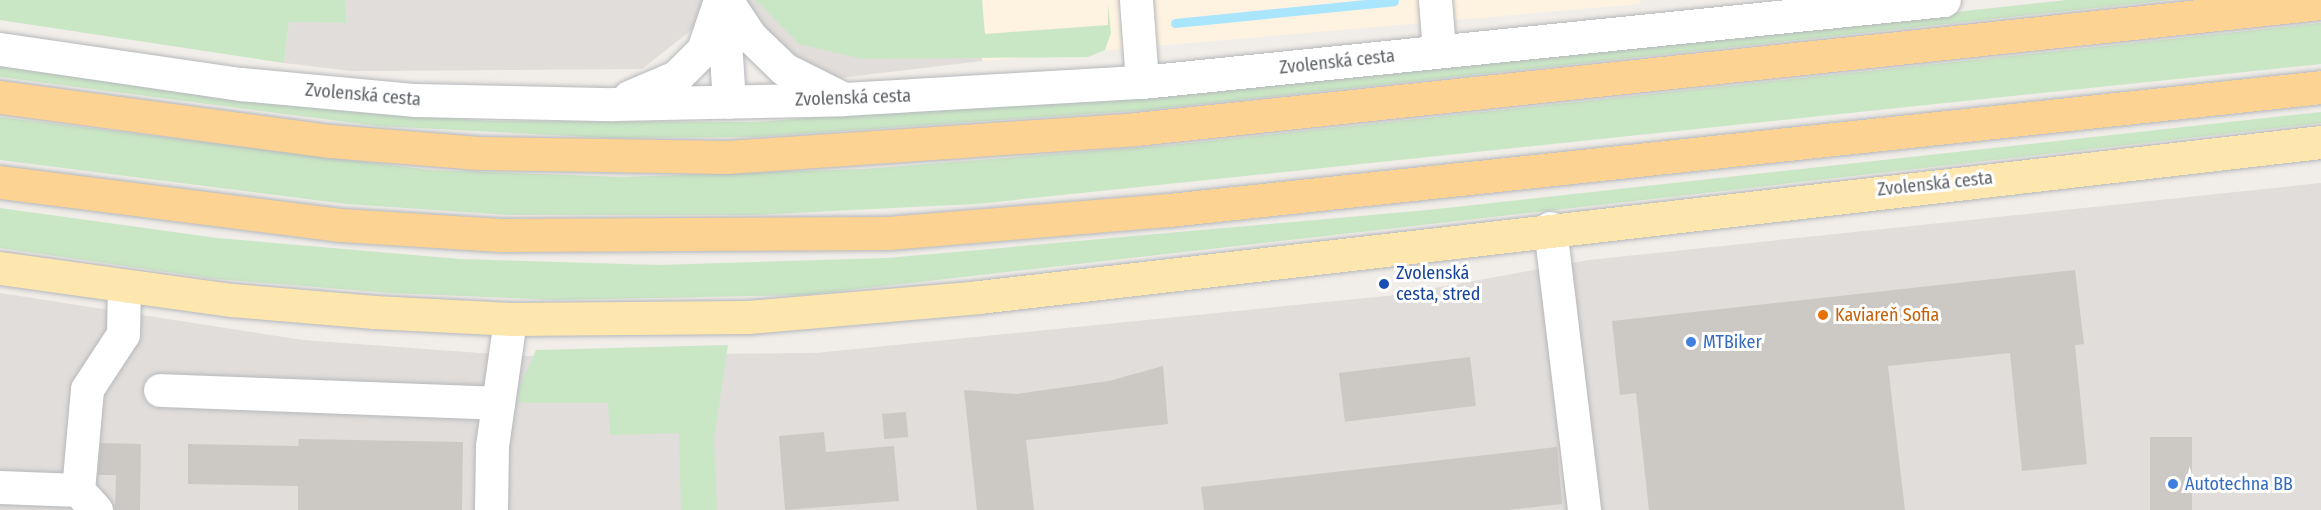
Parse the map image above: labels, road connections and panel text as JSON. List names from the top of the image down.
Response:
{
  "streets": {
    "main road": ["Zvolenská cesta"]
  },
  "places": [
    "Zvolenská cesta, stred",
    "Kaviareň Sofia",
    "MTBiker",
    "Autotechna BB"
  ]
}
